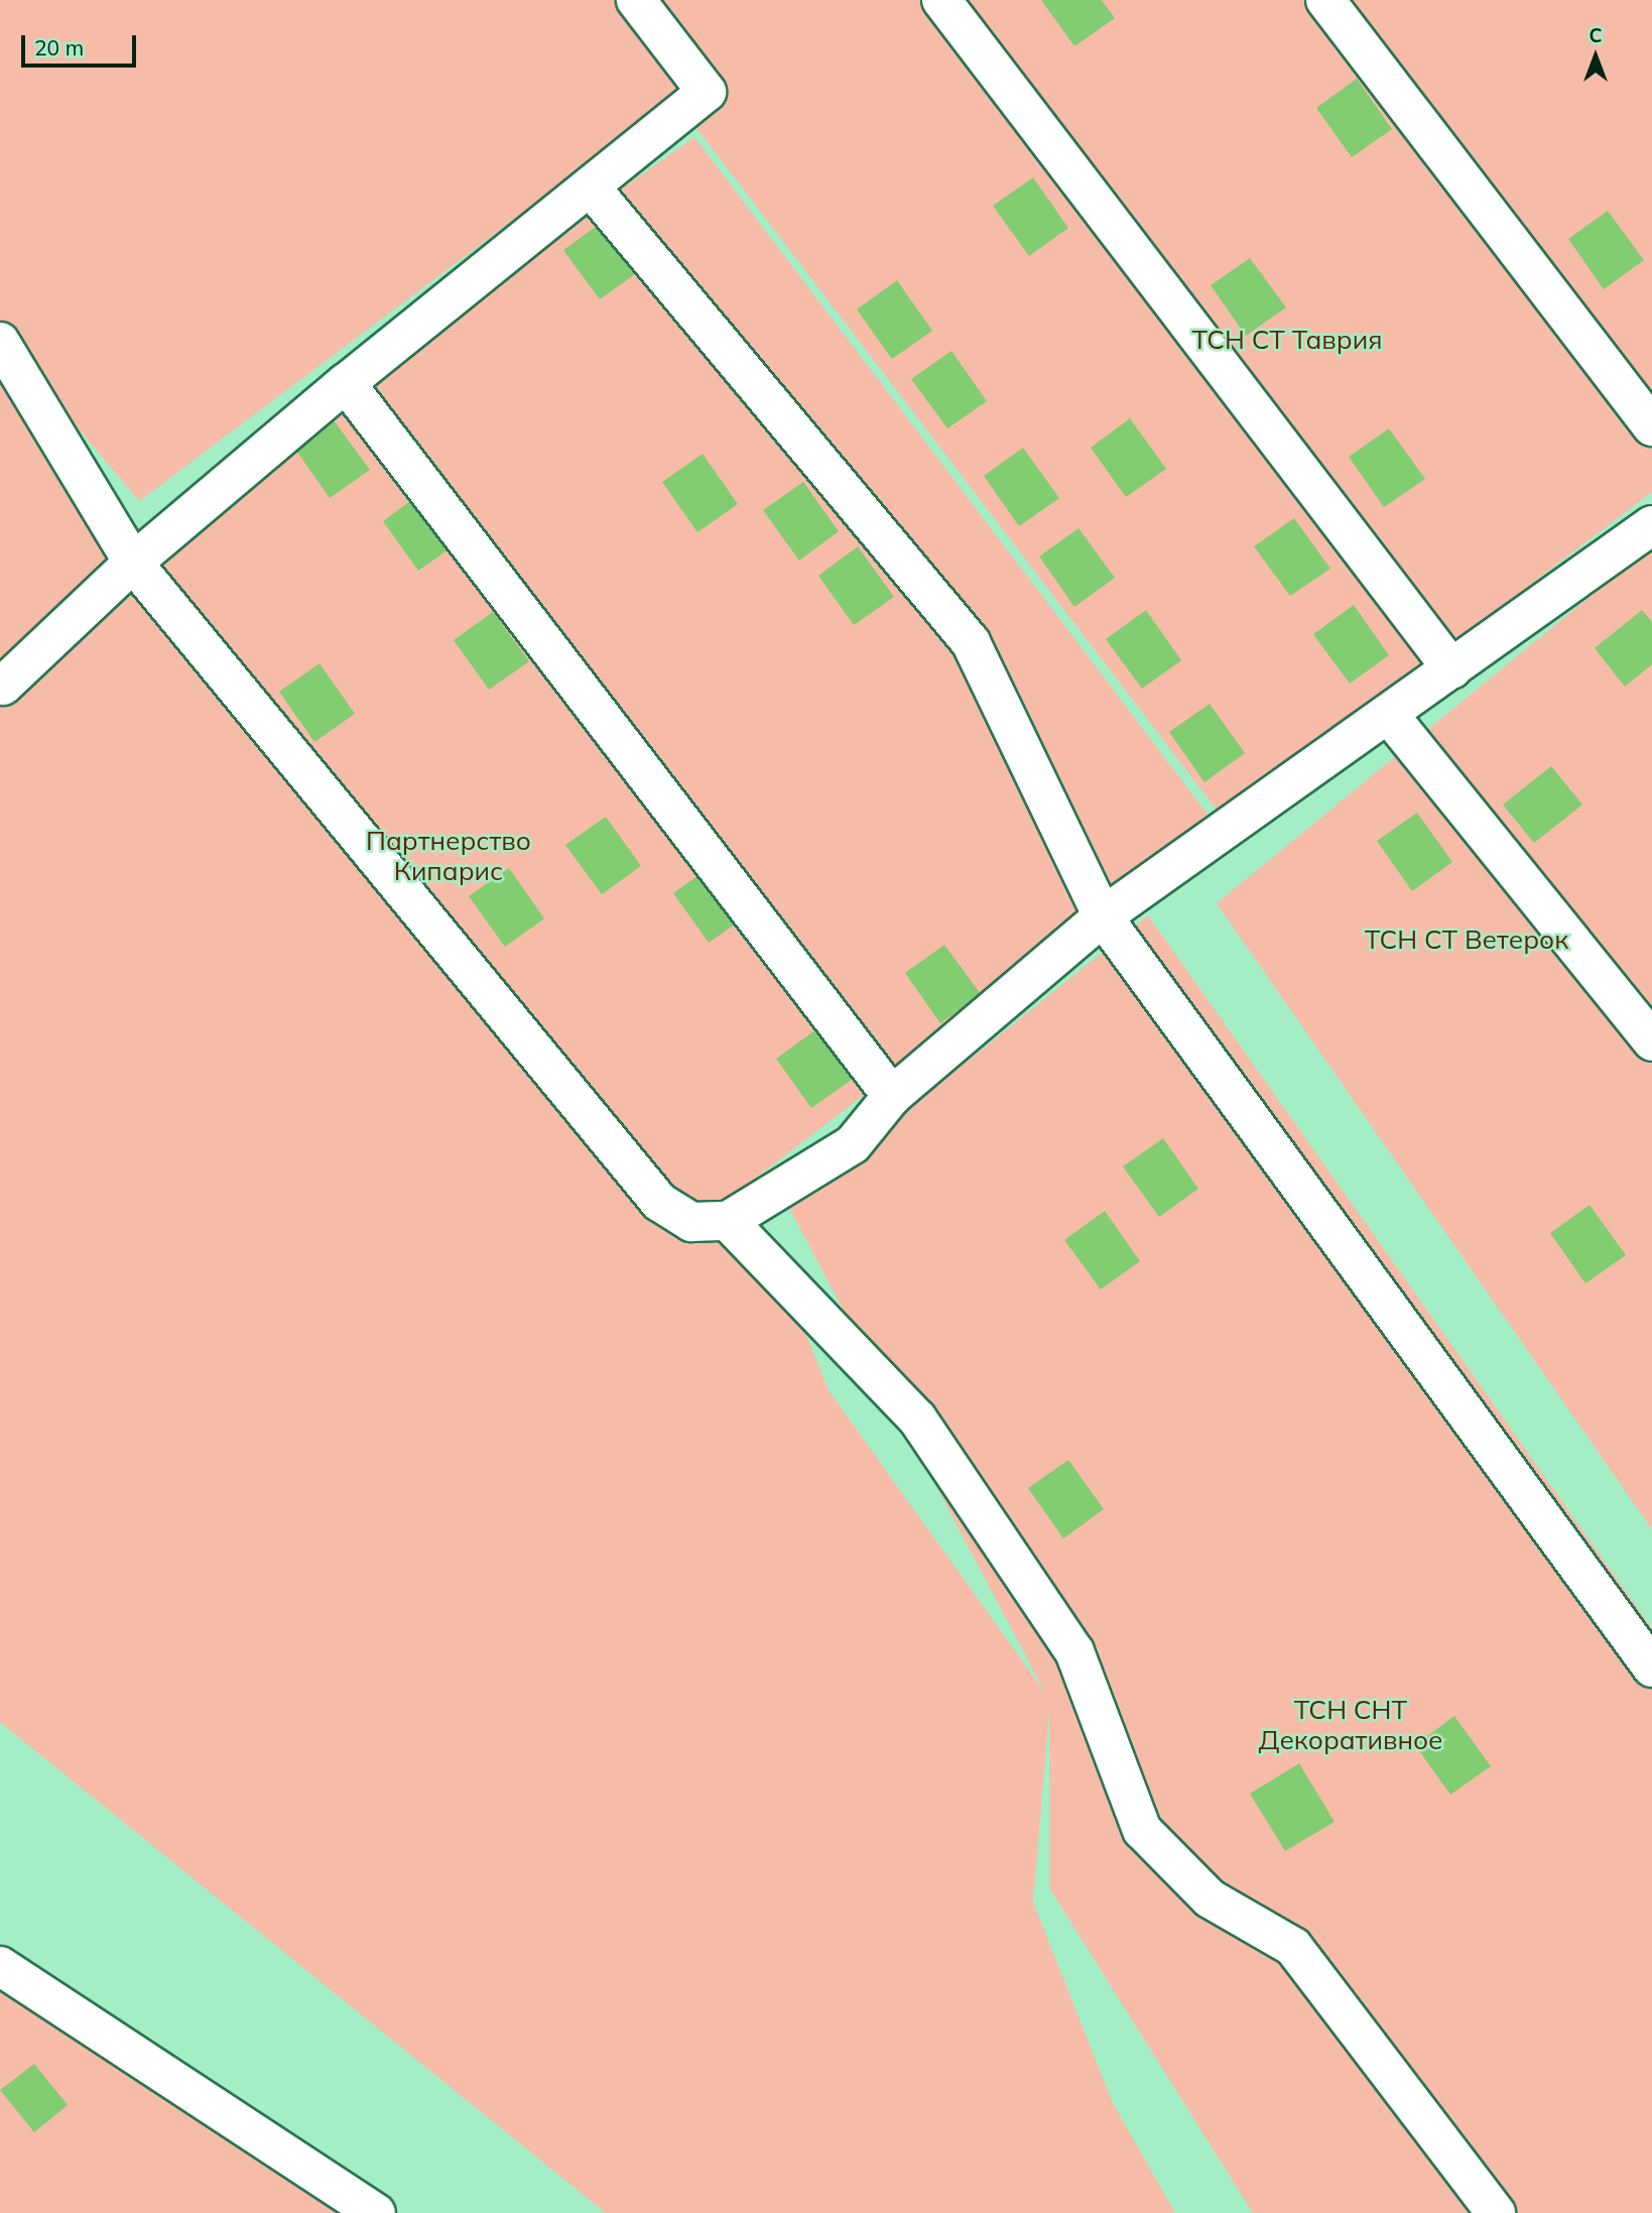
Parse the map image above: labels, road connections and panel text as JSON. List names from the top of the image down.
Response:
{
  "parks": [
    "ТСН СТ Таврия",
    "Партнерство Кипарис",
    "ТСН СТ Ветерок",
    "ТСН СНТ Декоративное"
  ],
  "scale_bar": "20 m",
  "north": "top"
}
